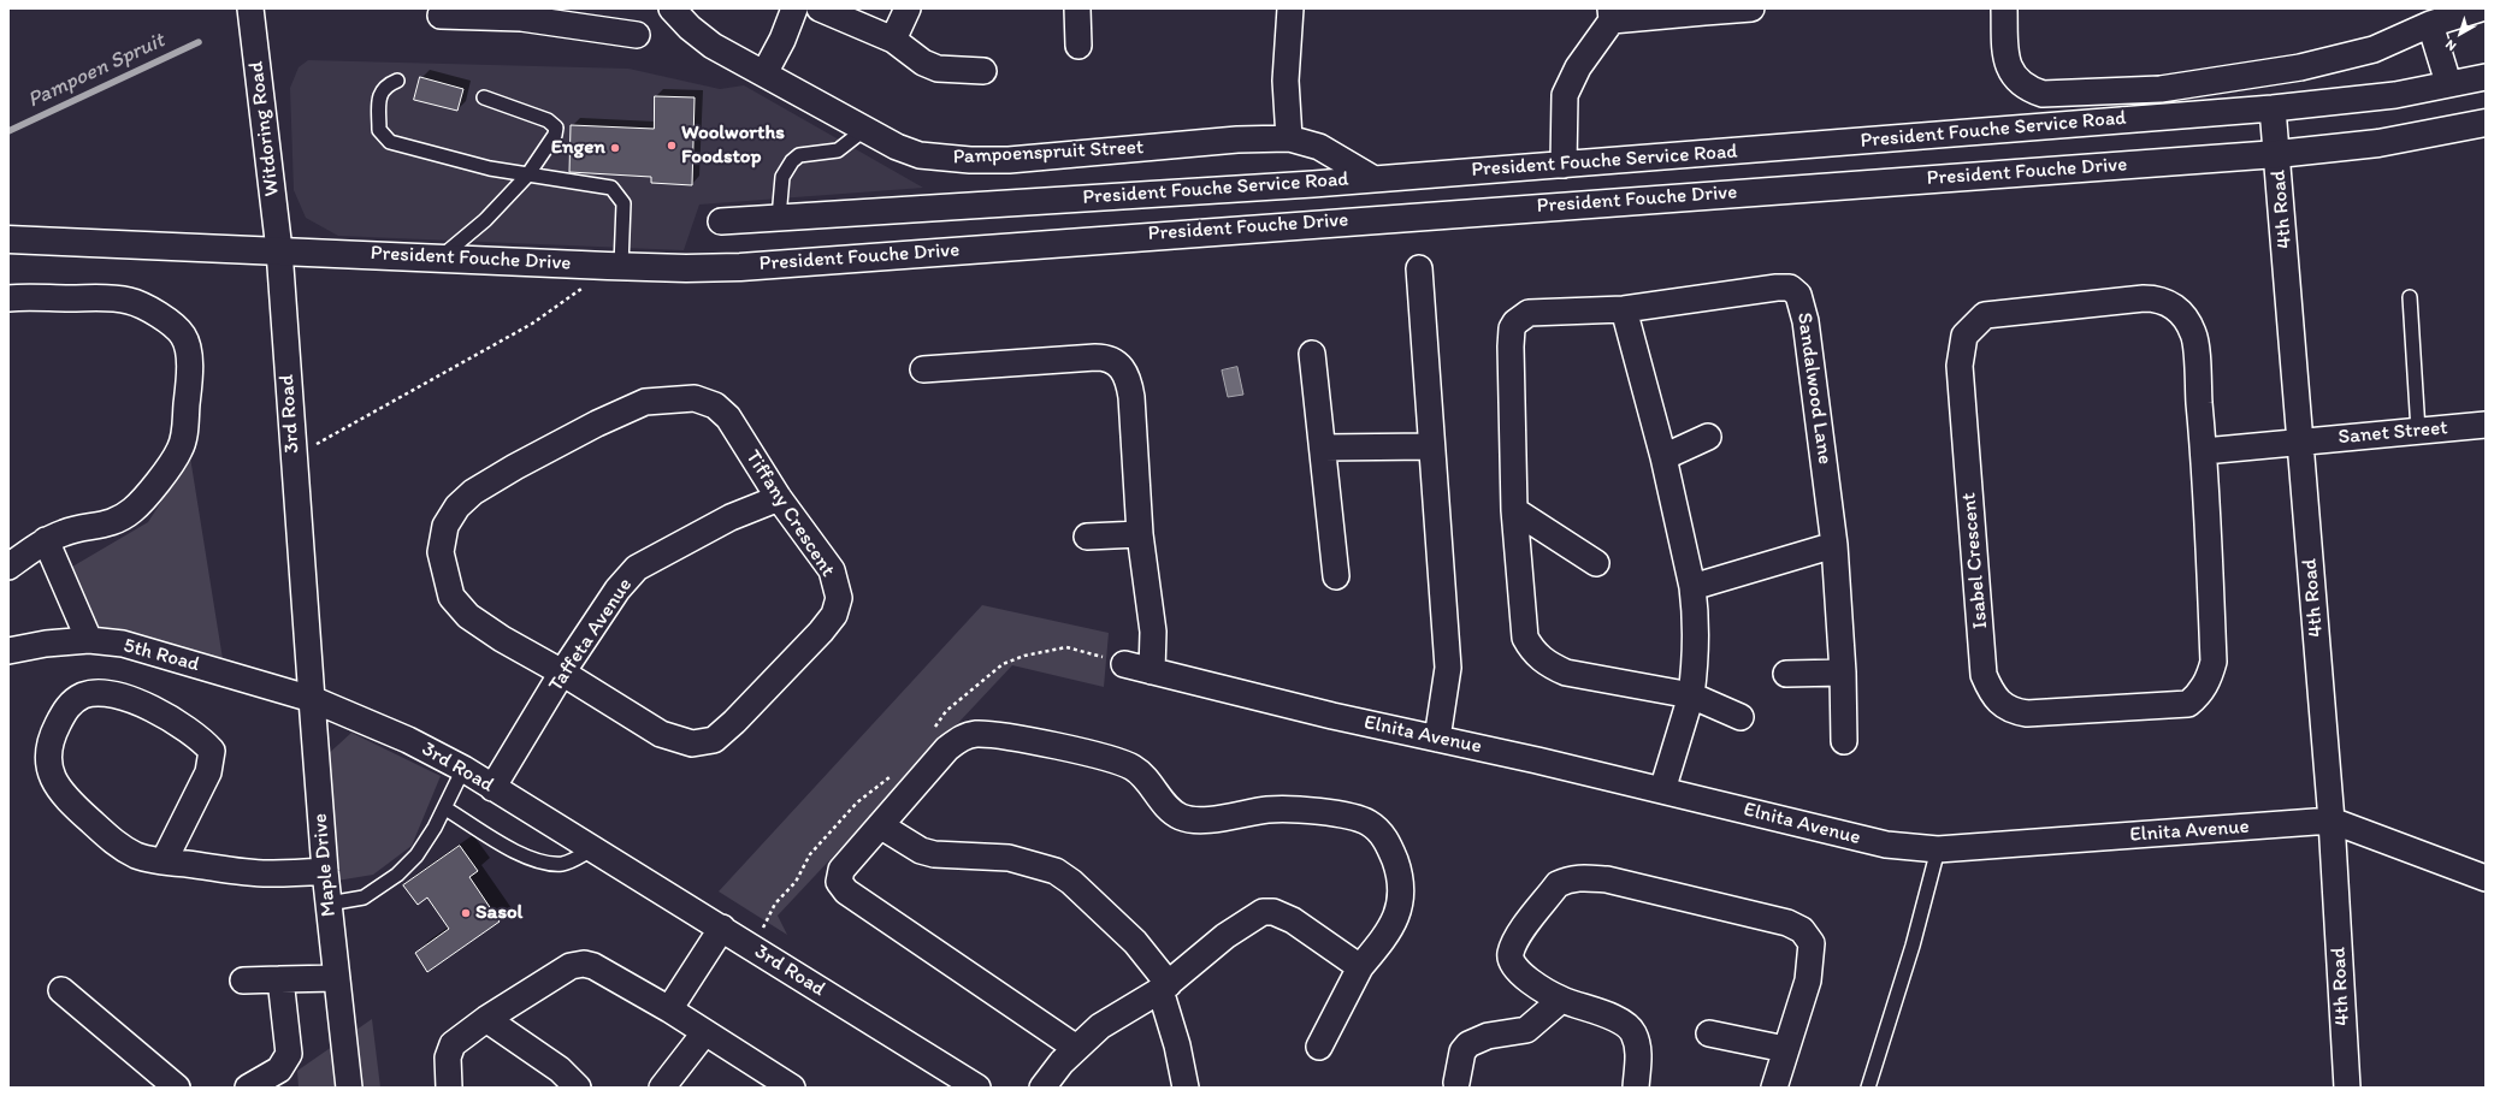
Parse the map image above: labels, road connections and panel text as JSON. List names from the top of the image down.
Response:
{
  "streets": {
    "street": [
      "Witdoring Road",
      "President Fouche Service Road",
      "Pampoenspruit Street",
      "President Fouche Drive",
      "4th Road",
      "Sandalwood Lane",
      "3rd Road",
      "Sanet Street",
      "Tiffany Crescent",
      "Isabel Crescent",
      "Taffeta Avenue",
      "5th Road",
      "Elnita Avenue",
      "Maple Drive"
    ]
  },
  "crossings": [
    ["Witdoring Road", "President Fouche Drive"],
    ["Witdoring Road", "3rd Road"],
    ["President Fouche Service Road", "Pampoenspruit Street"],
    ["President Fouche Service Road", "4th Road"],
    ["President Fouche Drive", "4th Road"],
    ["President Fouche Drive", "3rd Road"],
    ["4th Road", "Sanet Street"],
    ["4th Road", "Elnita Avenue"],
    ["3rd Road", "Taffeta Avenue"],
    ["3rd Road", "5th Road"],
    ["3rd Road", "Maple Drive"],
    ["Tiffany Crescent", "Taffeta Avenue"],
    ["5th Road", "Maple Drive"]
  ],
  "water": ["Pampoen Spruit"],
  "places": ["Woolworths Foodstop", "Engen", "Sasol"],
  "north": "bottom left"
}
